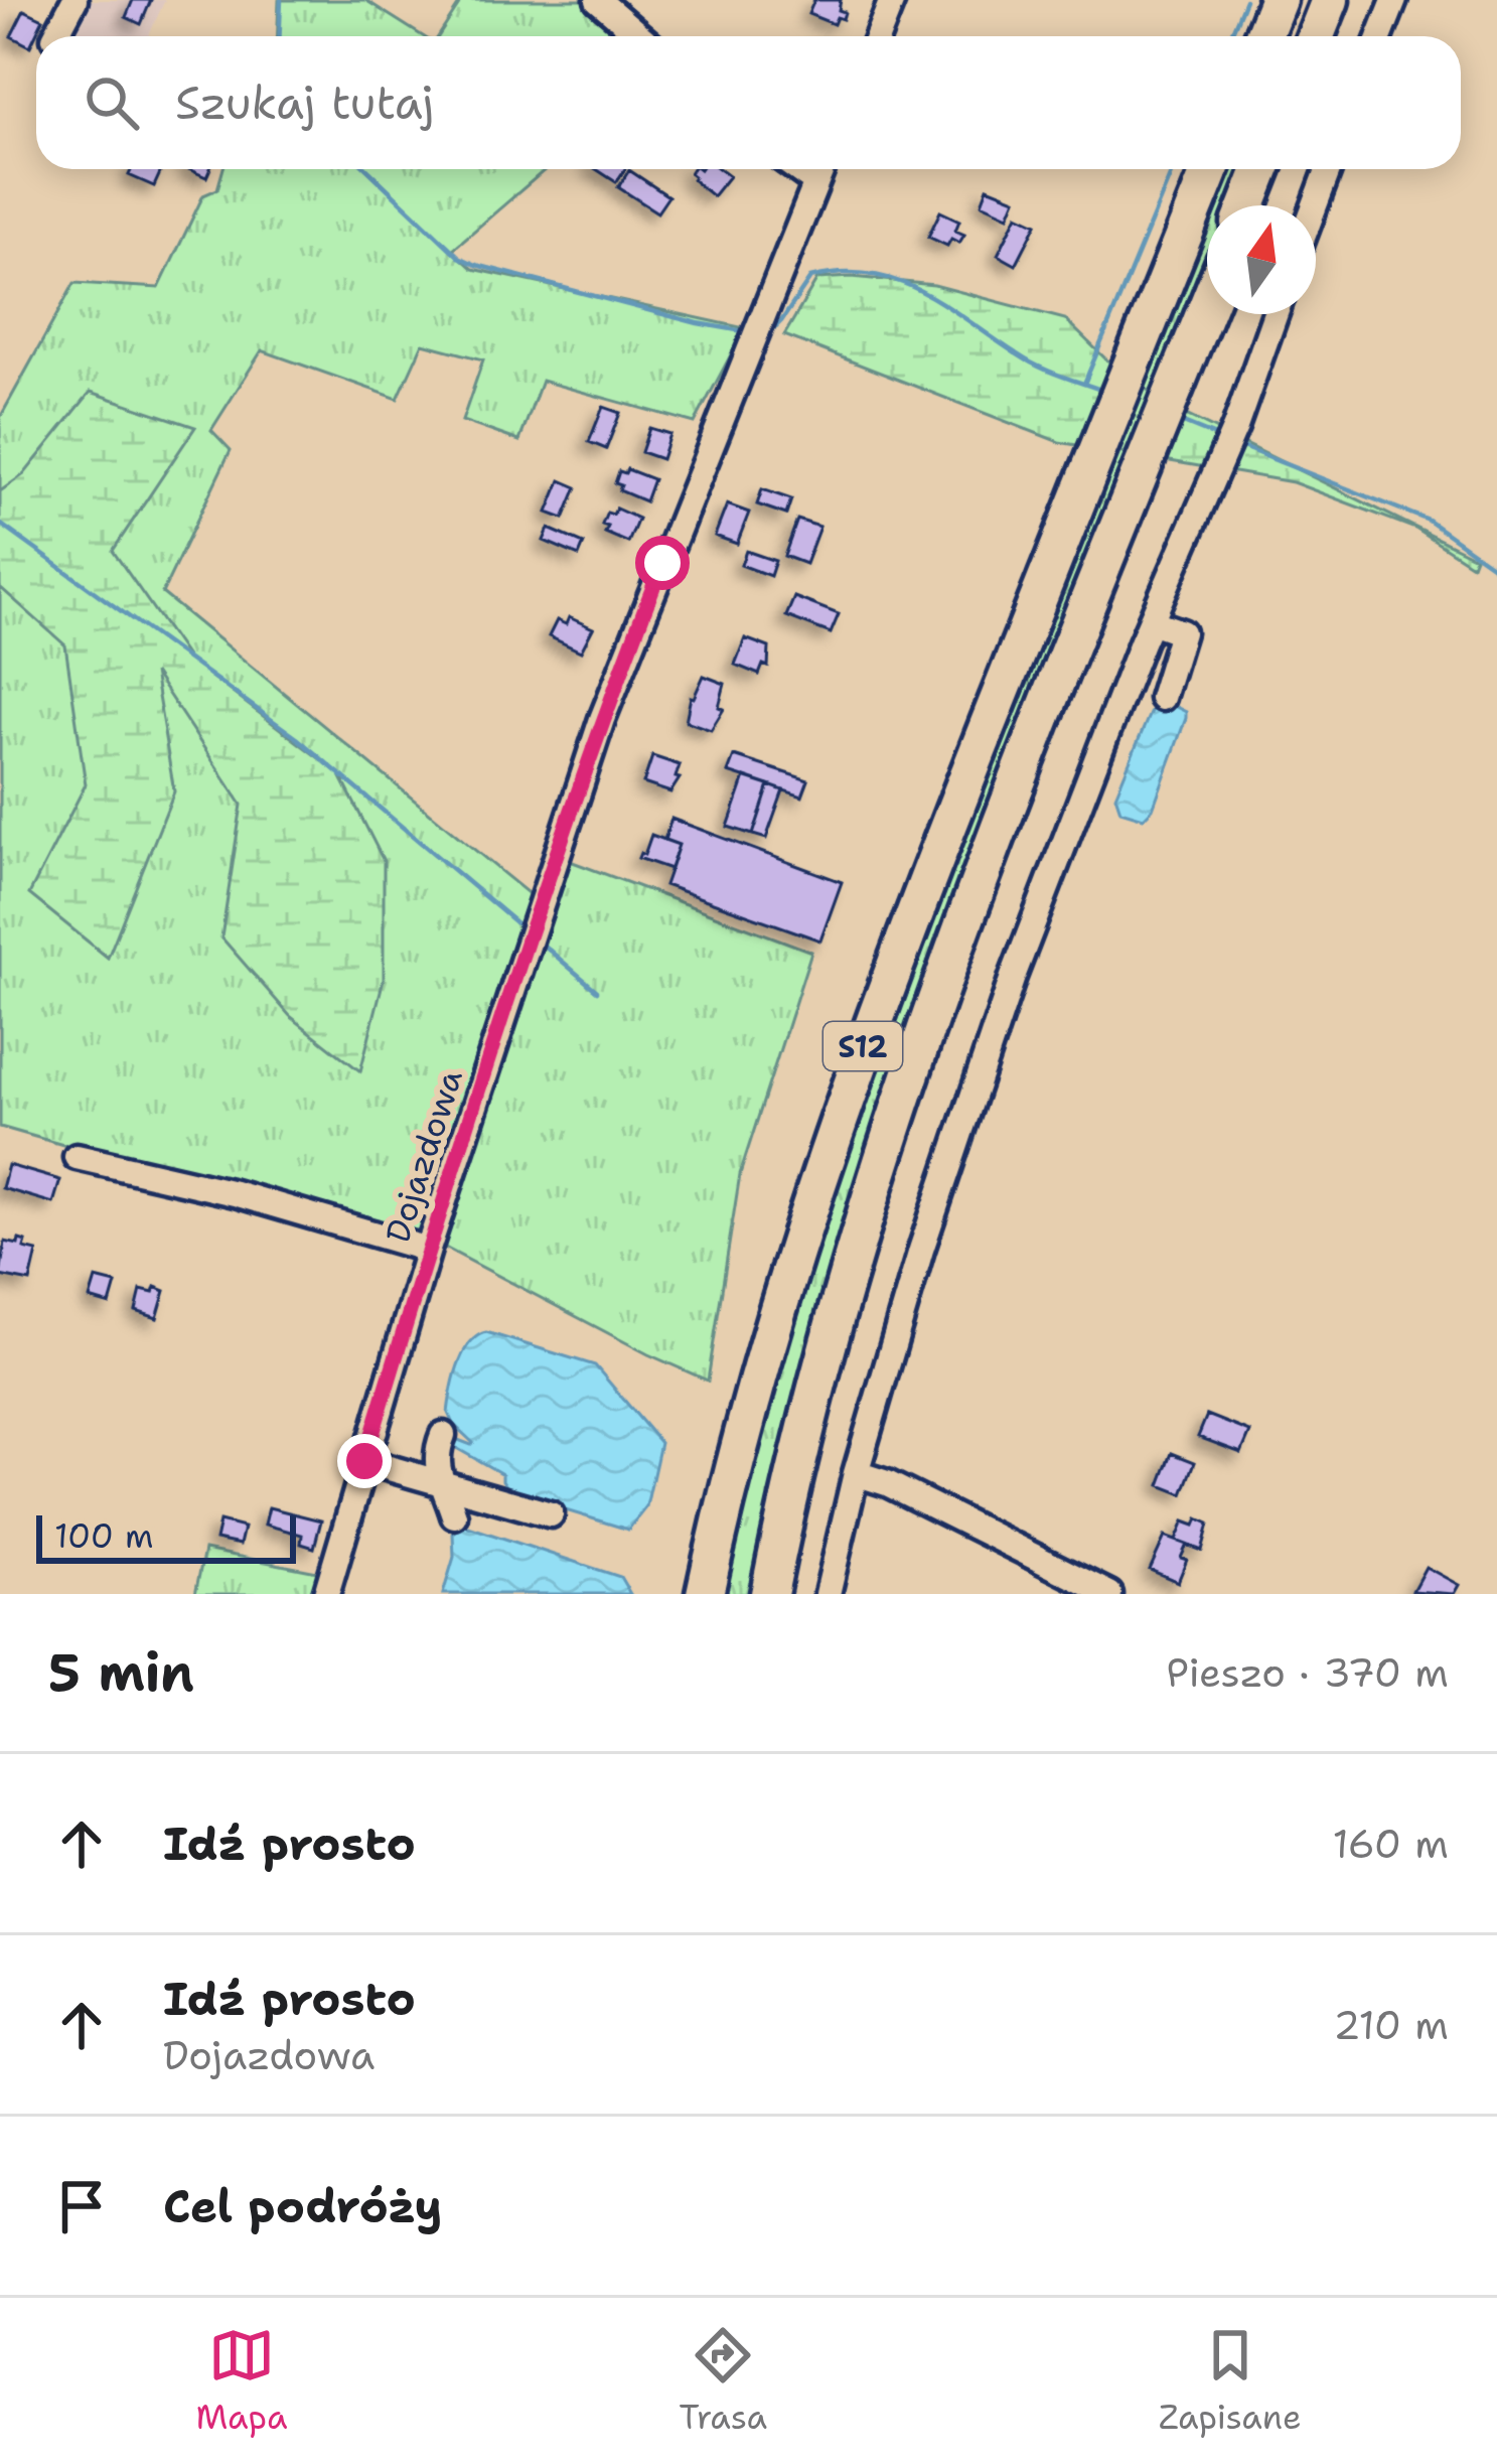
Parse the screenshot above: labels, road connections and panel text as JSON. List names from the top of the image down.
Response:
{
  "streets": {
    "highway": ["S12"],
    "street": ["Dojazdowa"]
  },
  "scale_bar": "100 m",
  "north": "top",
  "page": {
    "search": "Szukaj tutaj",
    "scale": "100 m",
    "heading": ["5 min", "Pieszo · 370 m"],
    "list": [
      ["Idź prosto", "160 m"],
      ["Idź prosto", "Dojazdowa", "210 m"],
      "Cel podróży"
    ],
    "nav": ["Mapa", "Trasa", "Zapisane"]
  }
}
